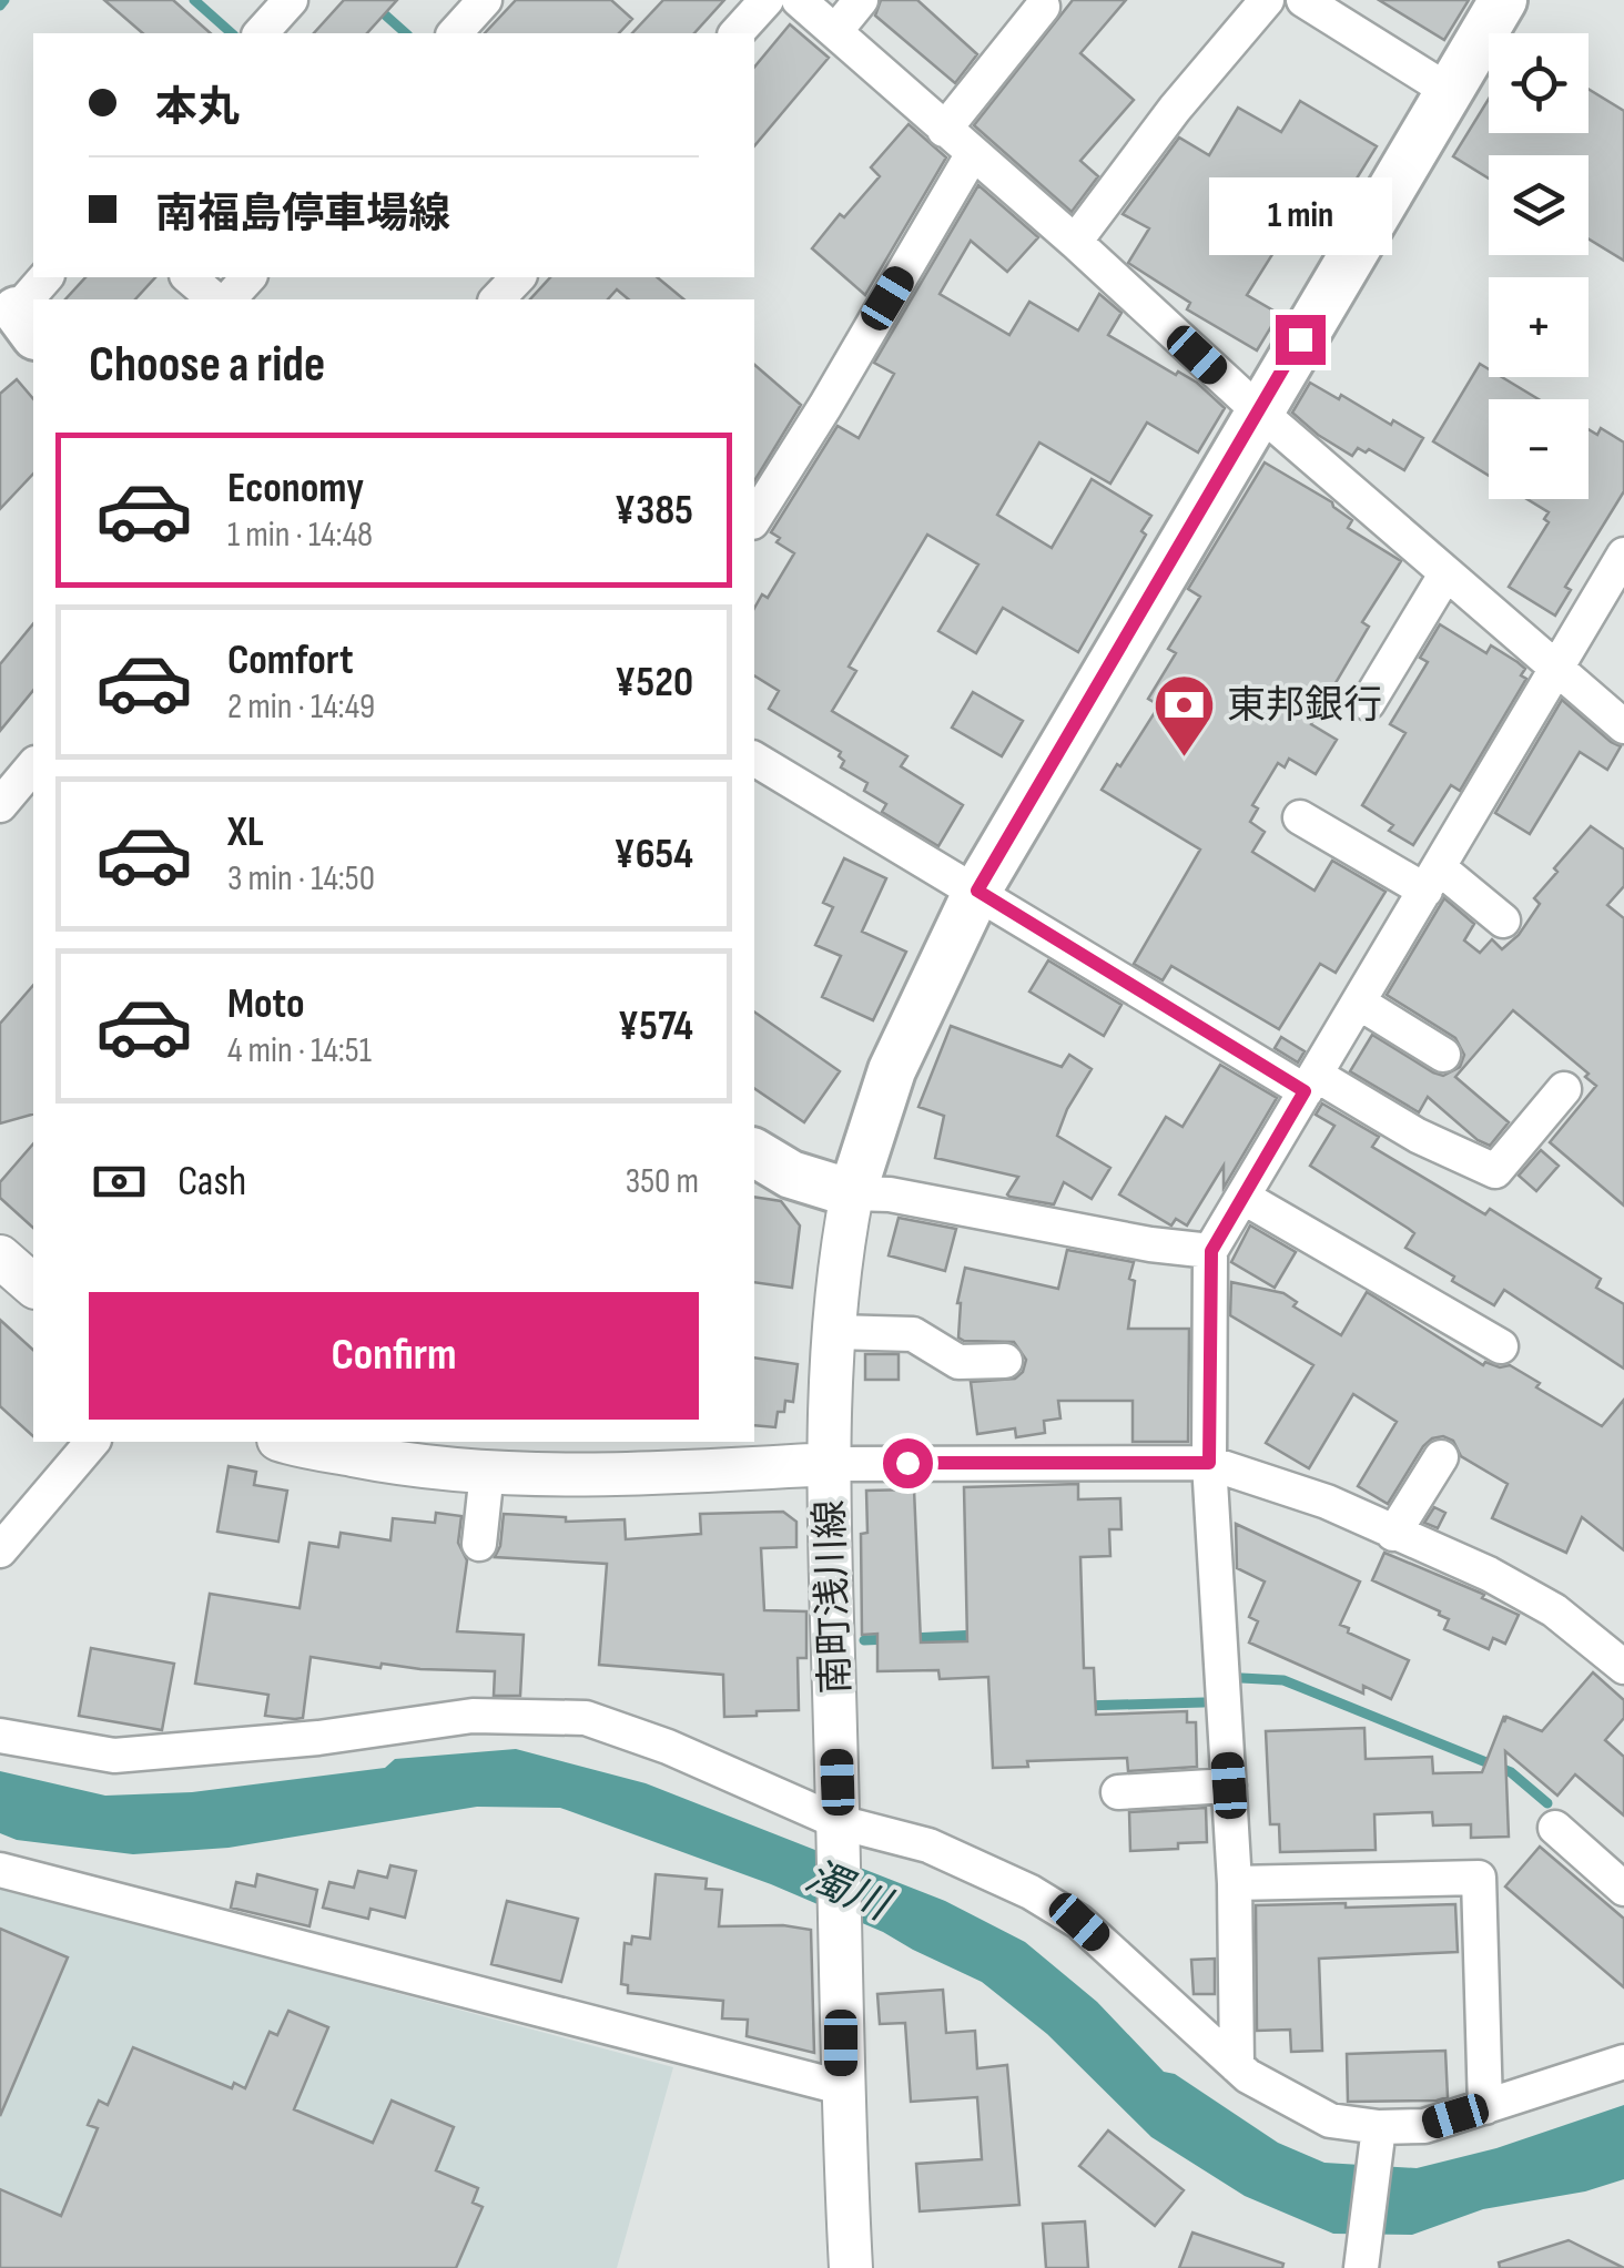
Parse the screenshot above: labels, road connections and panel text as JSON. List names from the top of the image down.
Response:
{
  "streets": {
    "street": ["南町浅川線"]
  },
  "water": ["濁川"],
  "places": {
    "bank": ["東邦銀行"]
  },
  "page": {
    "map_buttons": ["+", "−"],
    "banner": ["本丸", "南福島停車場線"],
    "bubble": "1 min",
    "heading": "Choose a ride",
    "list": [
      {
        "name": "Economy",
        "note": "1 min · 14:48",
        "value": "¥385"
      },
      {
        "name": "Comfort",
        "note": "2 min · 14:49",
        "value": "¥520"
      },
      {
        "name": "XL",
        "note": "3 min · 14:50",
        "value": "¥654"
      },
      {
        "name": "Moto",
        "note": "4 min · 14:51",
        "value": "¥574"
      }
    ],
    "pay": ["Cash", "350 m"],
    "buttons": "Confirm"
  }
}
